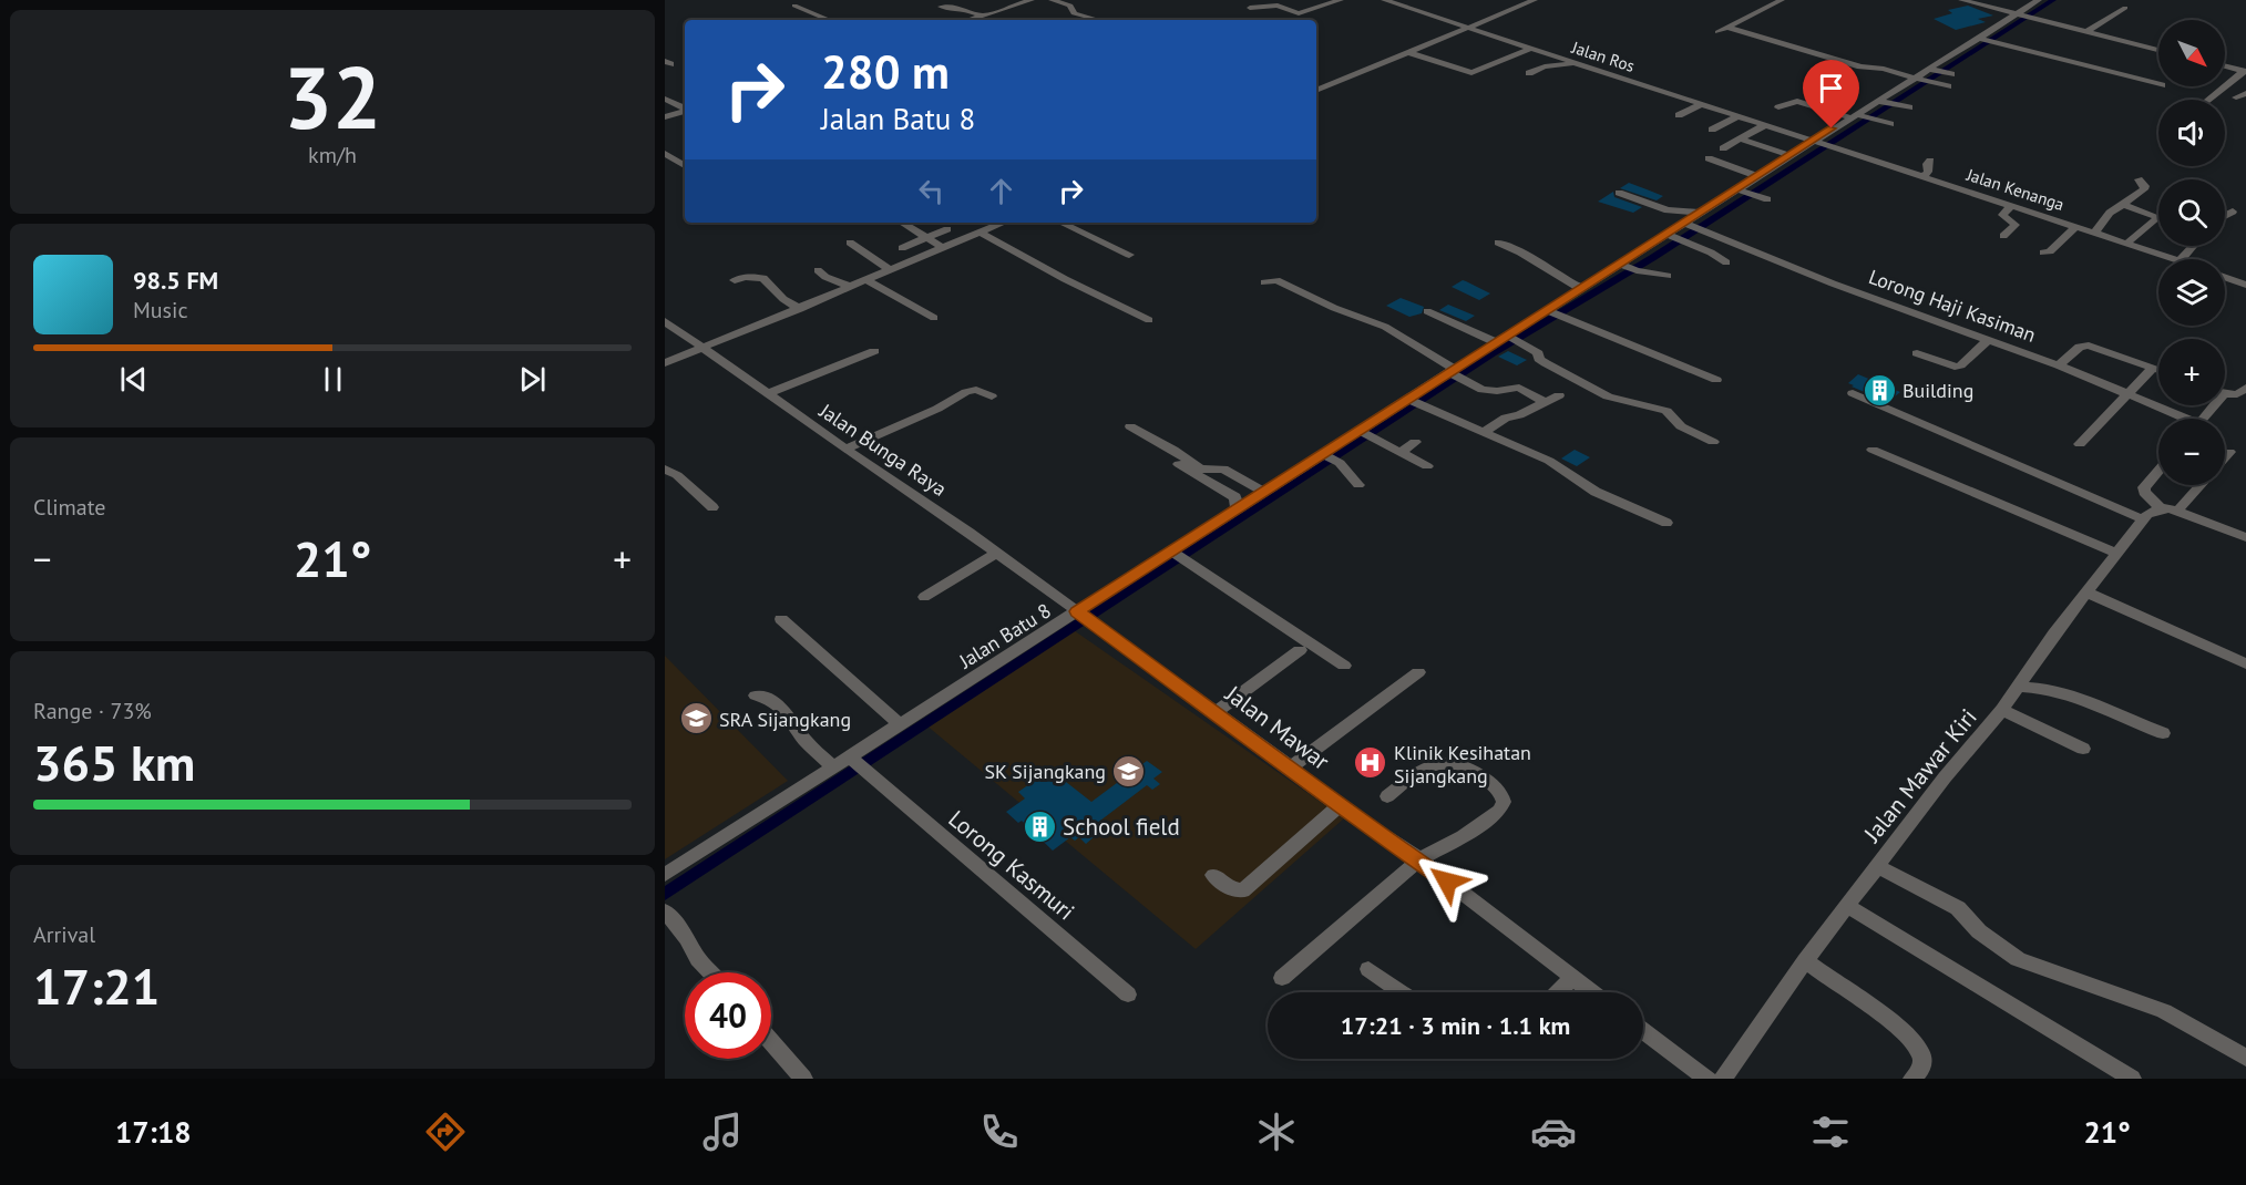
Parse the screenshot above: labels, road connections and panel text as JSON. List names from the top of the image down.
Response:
{
  "streets": {
    "street": [
      "Jalan Ros",
      "Jalan Kenanga",
      "Lorong Haji Kasiman",
      "Jalan Bunga Raya",
      "Jalan Batu 8",
      "Jalan Mawar",
      "Jalan Mawar Kiri",
      "Lorong Kasmuri"
    ]
  },
  "crossings": [
    ["Jalan Ros", "Jalan Kenanga"],
    ["Jalan Ros", "Jalan Batu 8"],
    ["Jalan Kenanga", "Jalan Batu 8"],
    ["Lorong Haji Kasiman", "Jalan Batu 8"],
    ["Jalan Bunga Raya", "Jalan Batu 8"],
    ["Jalan Bunga Raya", "Jalan Mawar"],
    ["Jalan Batu 8", "Jalan Mawar"],
    ["Jalan Batu 8", "Lorong Kasmuri"]
  ],
  "places": {
    "building": ["Building", "School field"],
    "school or university": ["SRA Sijangkang", "SK Sijangkang"],
    "hospital": ["Klinik Kesihatan Sijangkang"]
  },
  "north": "bottom right",
  "page": {
    "tile": [
      ["32", "km/h"],
      "Climate",
      ["Range · 73%", "365 km"],
      ["Arrival", "17:21"]
    ],
    "map_buttons": ["+", "−"],
    "turn": ["280 m", "Jalan Batu 8"],
    "song": ["98.5 FM", "Music"],
    "heat": ["−", "21°", "+"],
    "limit": "40",
    "trip": "17:21 · 3 min · 1.1 km",
    "tabs": ["17:18", "21°"]
  }
}
